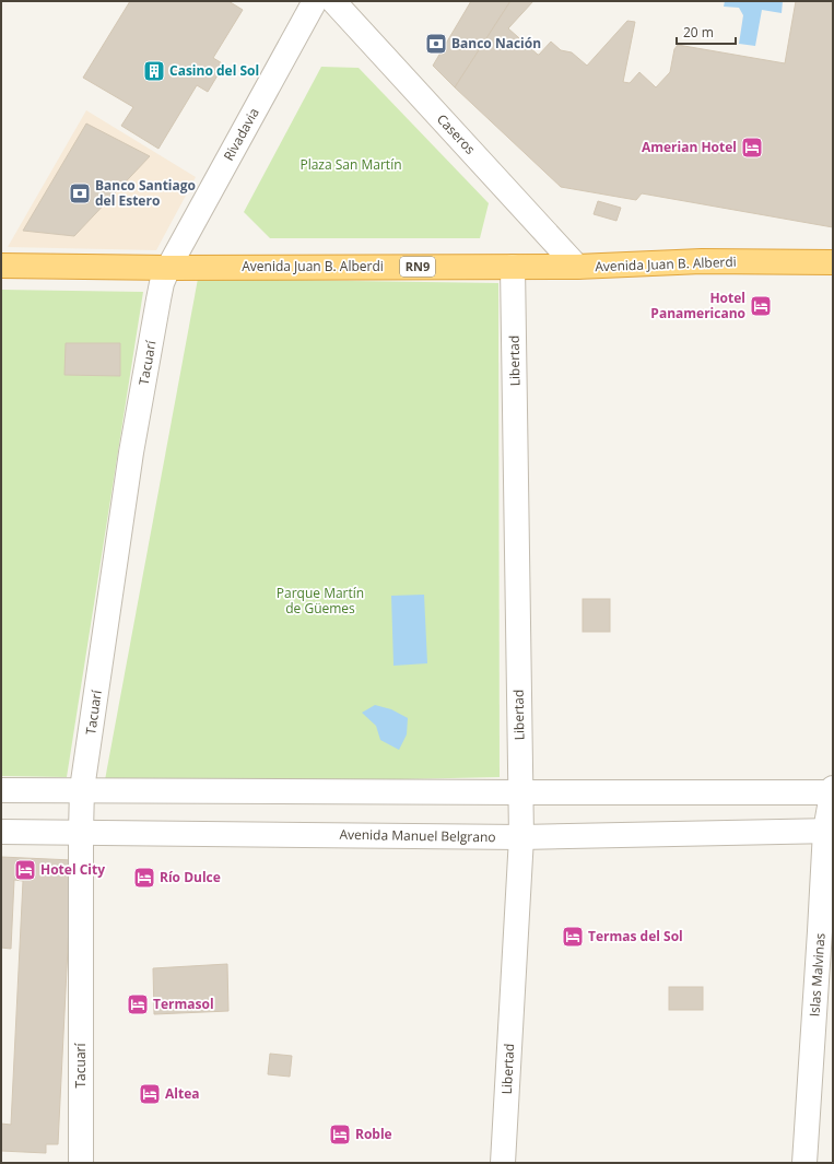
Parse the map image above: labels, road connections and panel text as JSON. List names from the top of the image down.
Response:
{
  "streets": {
    "highway": ["Avenida Juan B. Alberdi", "RN9"],
    "street": [
      "Rivadavia",
      "Caseros",
      "Libertad",
      "Tacuarí",
      "Avenida Manuel Belgrano",
      "Islas Malvinas"
    ]
  },
  "crossings": [
    ["Rivadavia", "Avenida Juan B. Alberdi"],
    ["Rivadavia", "Tacuarí"],
    ["Caseros", "Avenida Juan B. Alberdi"],
    ["Avenida Juan B. Alberdi", "Libertad"],
    ["Avenida Juan B. Alberdi", "Tacuarí"],
    ["Libertad", "Avenida Manuel Belgrano"],
    ["Tacuarí", "Avenida Manuel Belgrano"],
    ["Avenida Manuel Belgrano", "Islas Malvinas"]
  ],
  "parks": ["Plaza San Martín", "Parque Martín de Güemes"],
  "places": {
    "bank": ["Banco Nación", "Banco Santiago del Estero"],
    "building": ["Casino del Sol"],
    "hotel": [
      "Amerian Hotel",
      "Hotel Panamericano",
      "Hotel City",
      "Río Dulce",
      "Termas del Sol",
      "Termasol",
      "Altea",
      "Roble"
    ]
  },
  "scale_bar": "20 m"
}
